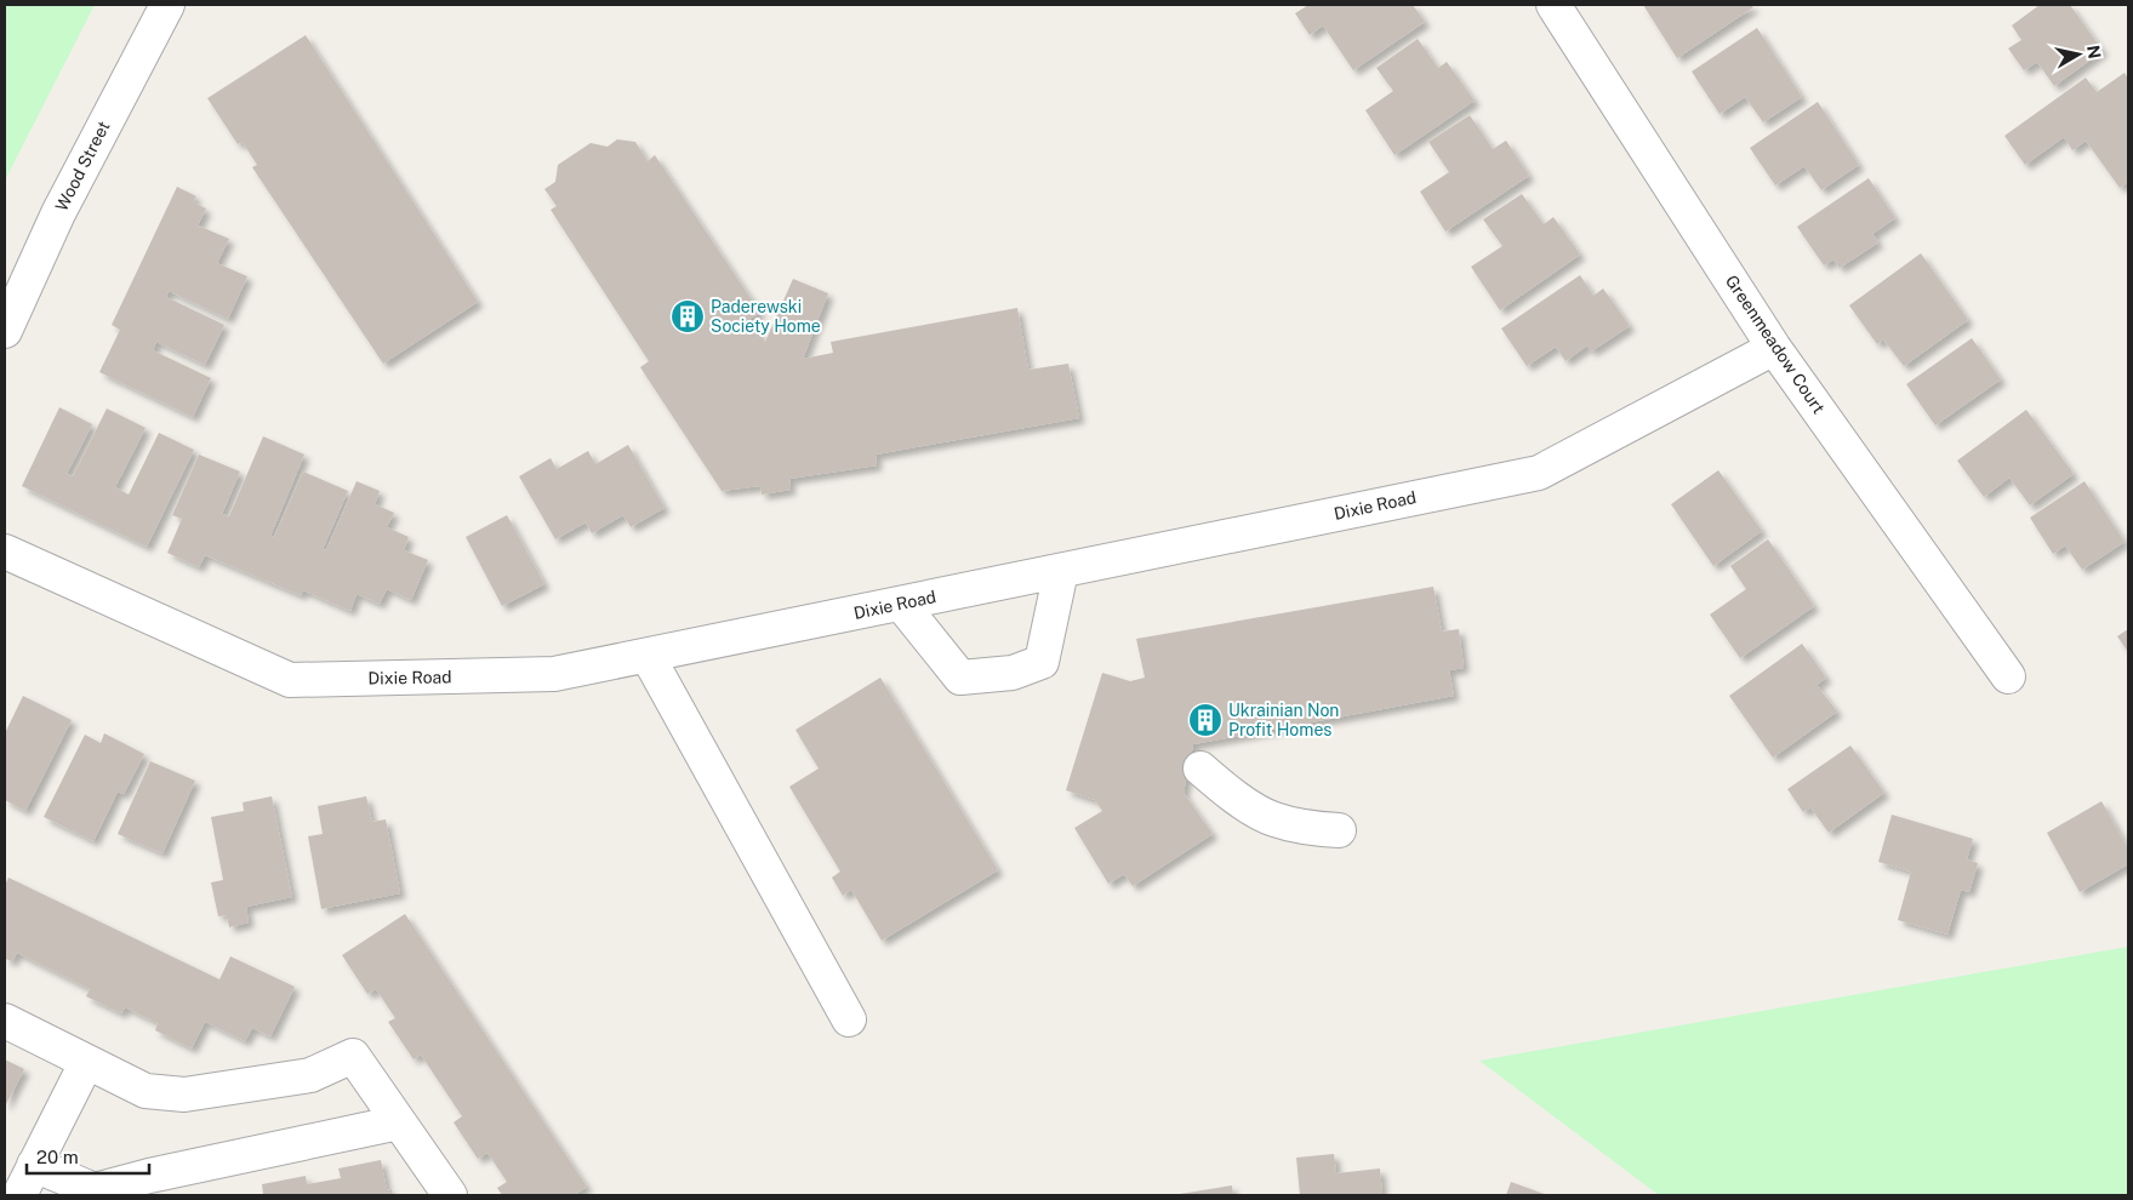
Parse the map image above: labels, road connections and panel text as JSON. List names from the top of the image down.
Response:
{
  "streets": {
    "street": ["Wood Street", "Greenmeadow Court", "Dixie Road"]
  },
  "crossings": [
    ["Greenmeadow Court", "Dixie Road"]
  ],
  "places": {
    "building": ["Paderewski Society Home", "Ukrainian Non Profit Homes"]
  },
  "scale_bar": "20 m",
  "north": "right"
}
